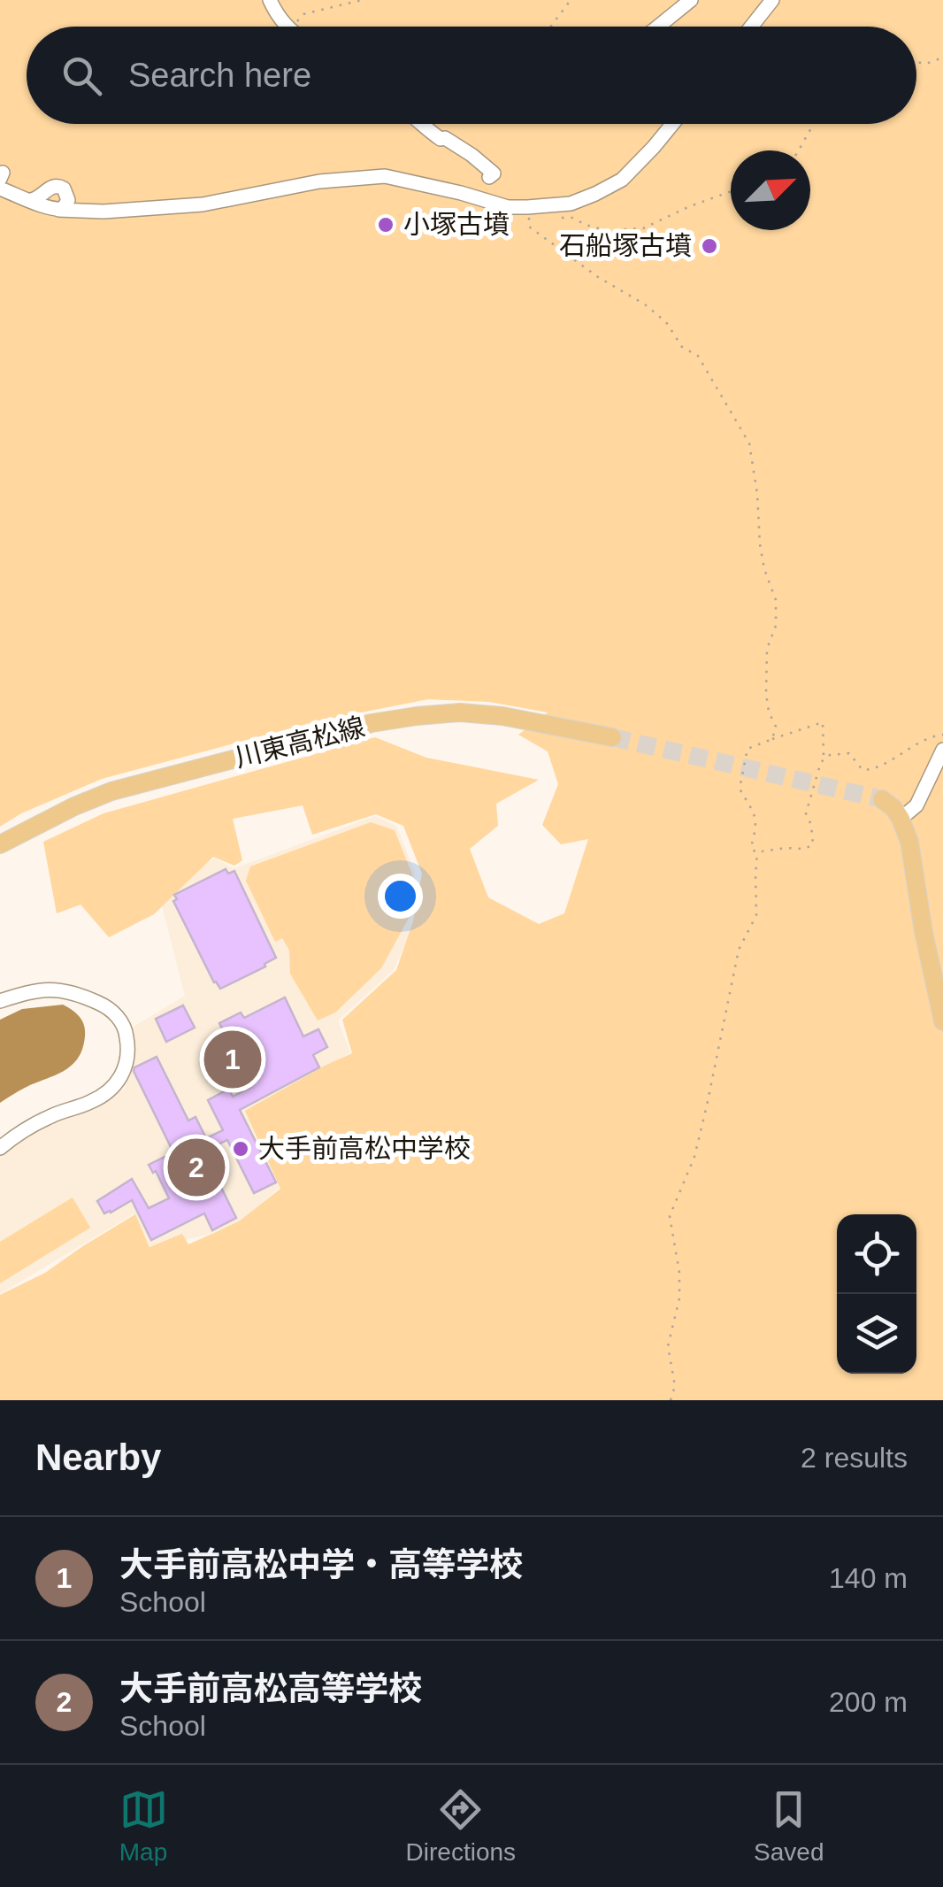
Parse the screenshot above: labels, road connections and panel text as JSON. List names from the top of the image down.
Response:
{
  "streets": {
    "main road": ["川東高松線"]
  },
  "places": ["小塚古墳", "石船塚古墳", "大手前高松中学校"],
  "north": "top right",
  "page": {
    "search": "Search here",
    "pins": ["1", "2"],
    "heading": ["Nearby", "2 results"],
    "list": [
      {
        "mark": "1",
        "name": "大手前高松中学・高等学校",
        "note": "School",
        "value": "140 m"
      },
      {
        "mark": "2",
        "name": "大手前高松高等学校",
        "note": "School",
        "value": "200 m"
      }
    ],
    "nav": ["Map", "Directions", "Saved"]
  }
}
